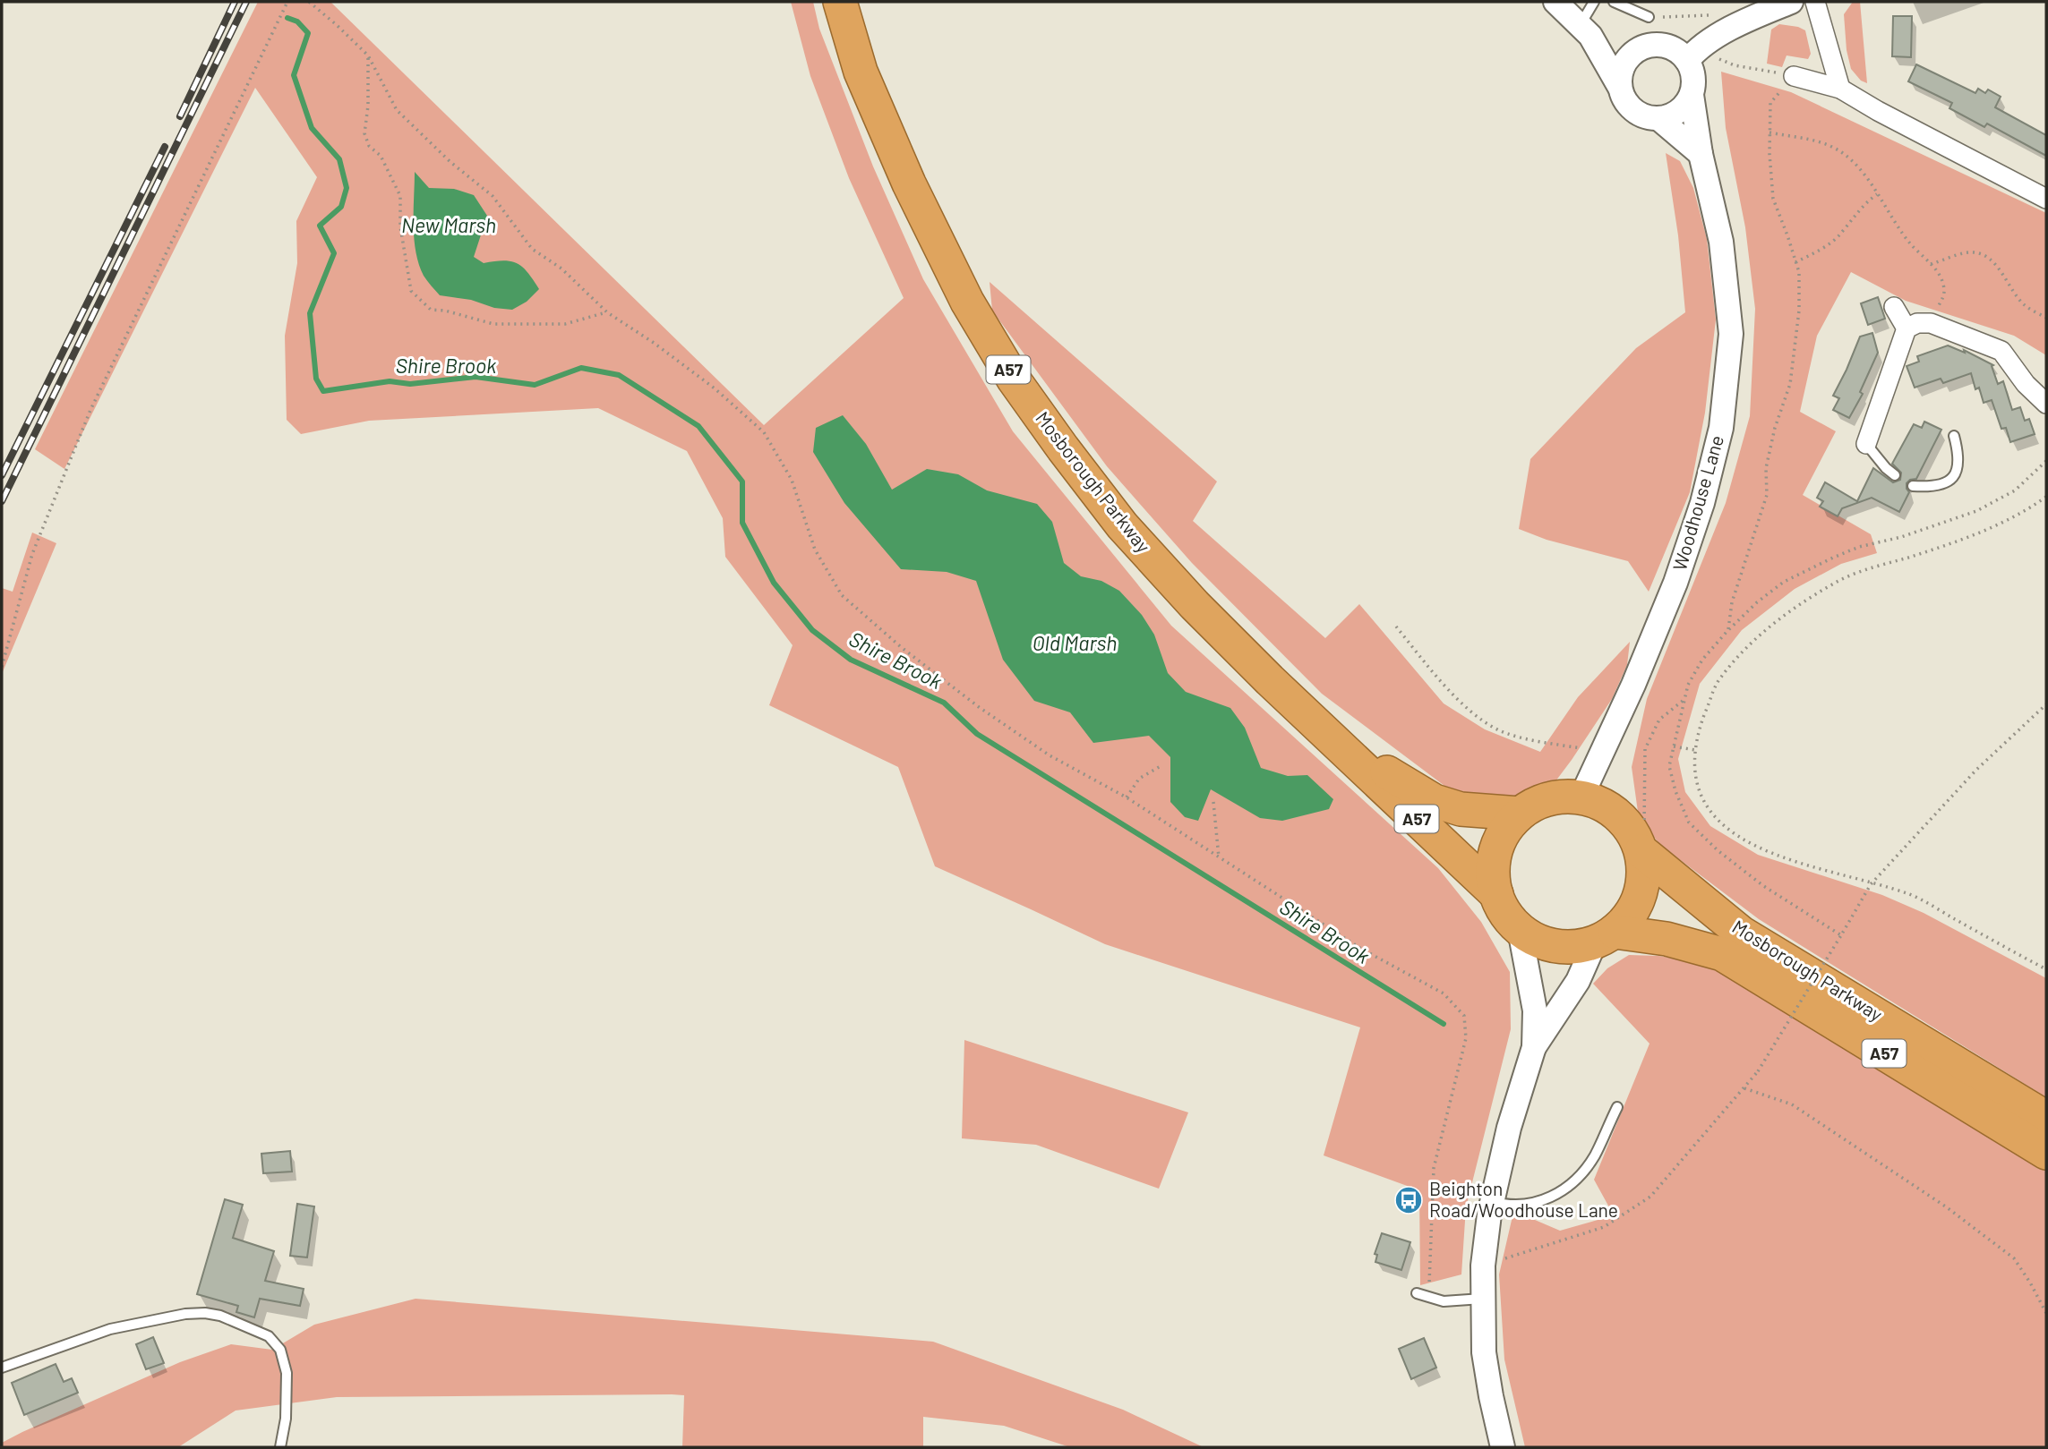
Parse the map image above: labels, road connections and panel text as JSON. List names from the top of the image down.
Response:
{
  "streets": {
    "highway": ["A57", "Mosborough Parkway"],
    "street": ["Woodhouse Lane"]
  },
  "crossings": [
    ["Mosborough Parkway", "Woodhouse Lane"]
  ],
  "water": ["New Marsh", "Shire Brook", "Old Marsh"],
  "places": {
    "bus stop": ["Beighton Road/Woodhouse Lane"]
  }
}
